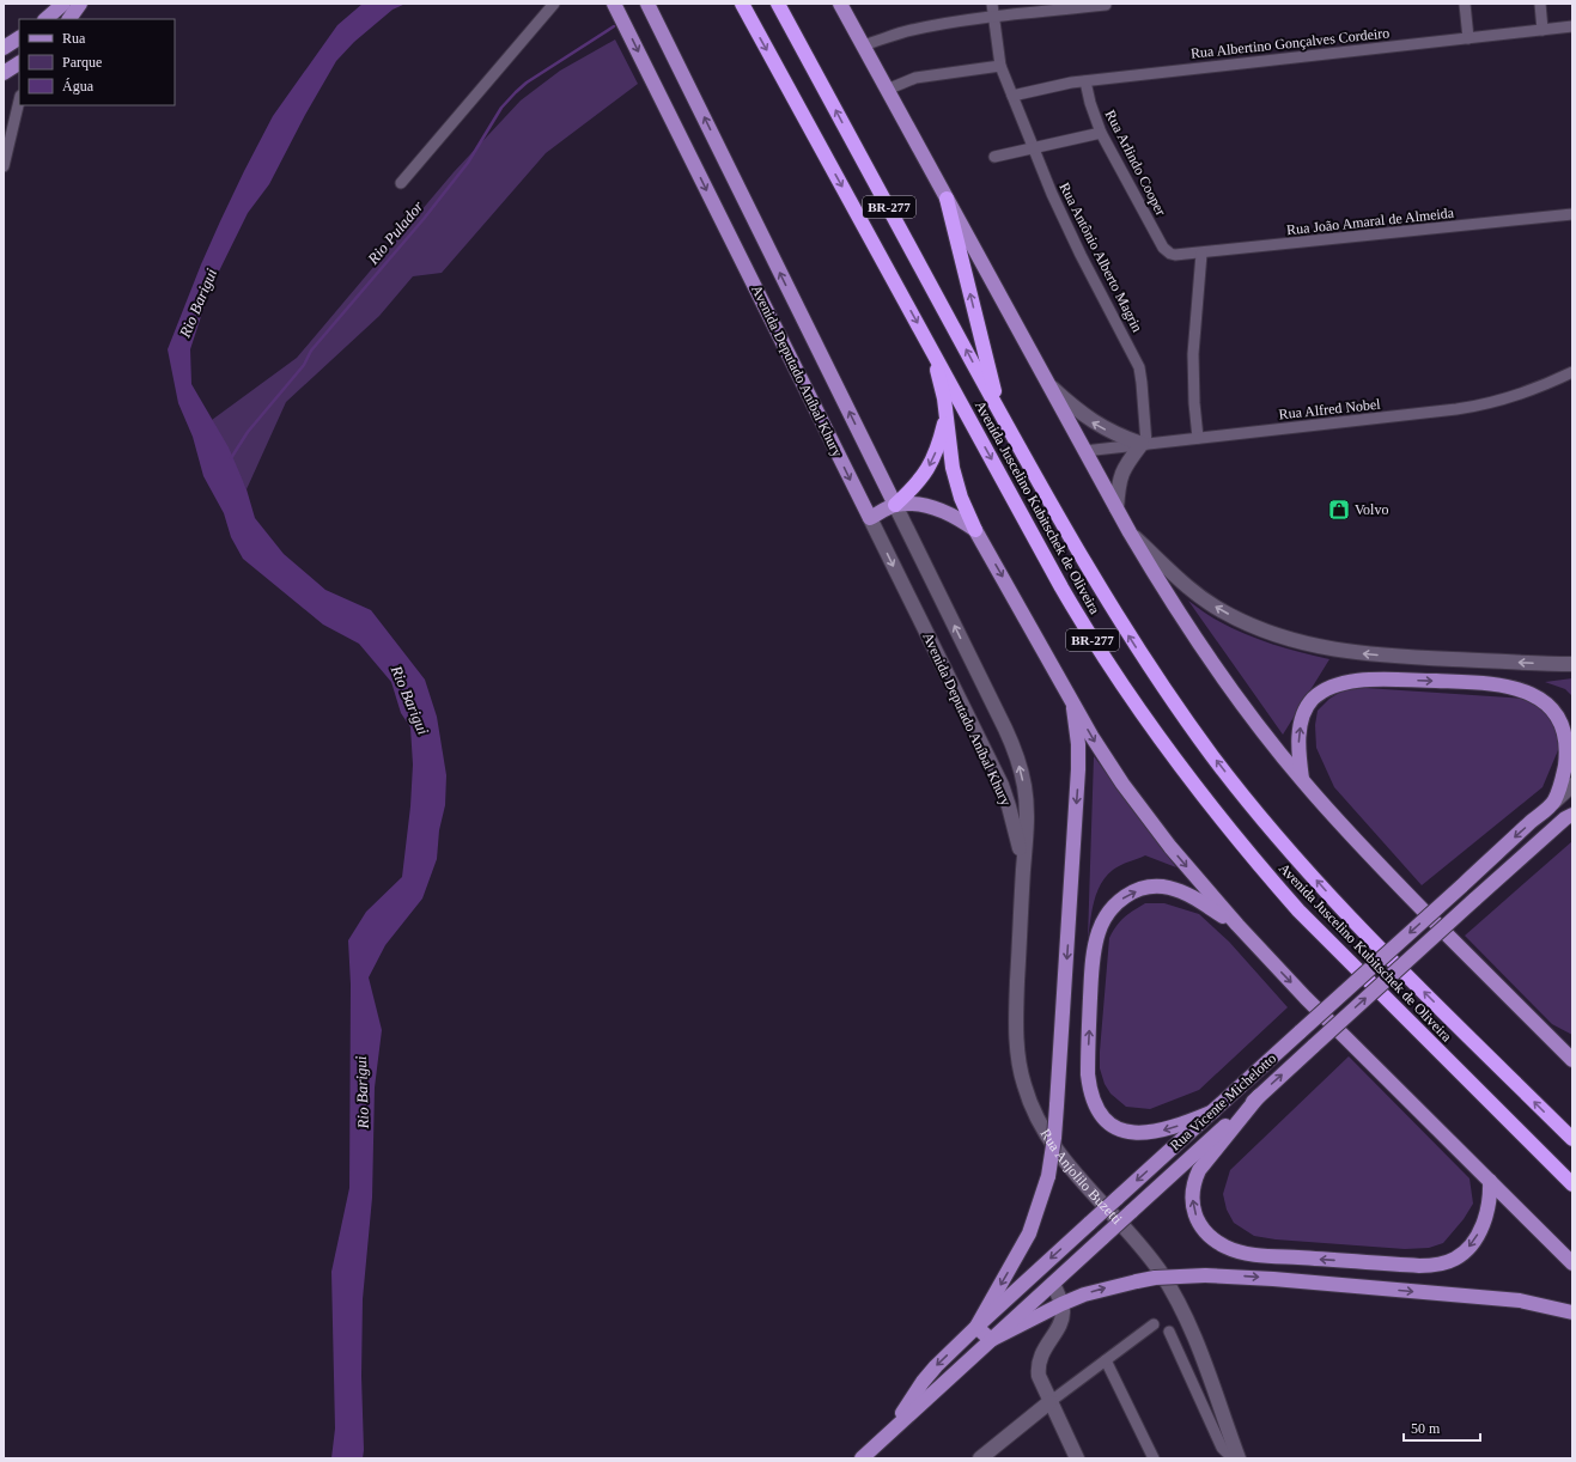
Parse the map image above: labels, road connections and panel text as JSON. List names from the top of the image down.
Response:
{
  "streets": {
    "highway": ["BR-277", "Avenida Juscelino Kubitschek de Oliveira"],
    "main road": ["Avenida Deputado Aníbal Khury", "Rua Vicente Michelotto", "Rua Anjolilo Buzetti"],
    "street": [
      "Rua Albertino Gonçalves Cordeiro",
      "Rua Arlindo Cooper",
      "Rua João Amaral de Almeida",
      "Rua Antônio Alberto Magrin",
      "Rua Alfred Nobel"
    ]
  },
  "crossings": [
    ["Rua Albertino Gonçalves Cordeiro", "Rua Arlindo Cooper"],
    ["Rua Albertino Gonçalves Cordeiro", "Rua Antônio Alberto Magrin"],
    ["Rua Arlindo Cooper", "Rua João Amaral de Almeida"],
    ["Rua Antônio Alberto Magrin", "Rua Alfred Nobel"],
    ["Avenida Deputado Aníbal Khury", "Rua Anjolilo Buzetti"]
  ],
  "water": ["Rio Pulador", "Rio Barigui"],
  "places": {
    "shop": ["Volvo"]
  },
  "legend": ["Rua", "Parque", "Água"],
  "scale_bar": "50 m"
}
